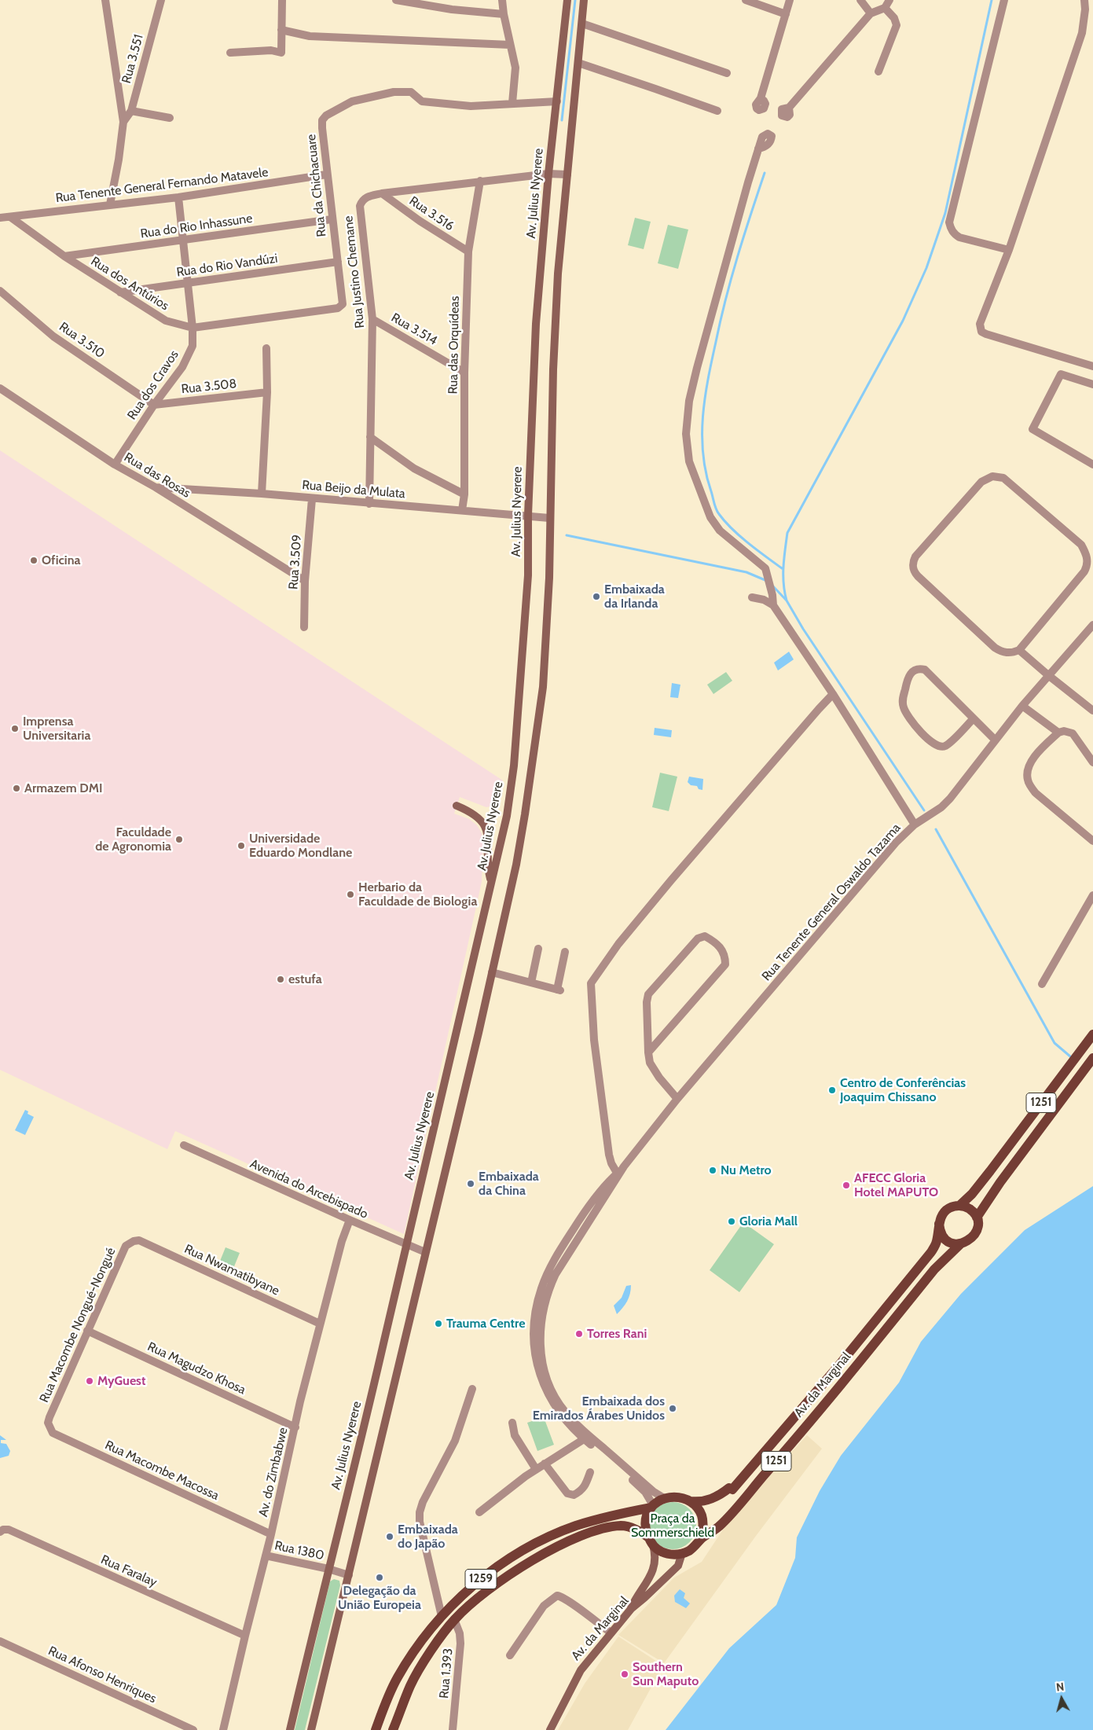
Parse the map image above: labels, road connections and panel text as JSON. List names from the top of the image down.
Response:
{
  "streets": {
    "main road": [
      "Av. Julius Nyerere",
      "1251",
      "Av. da Marginal",
      "1259"
    ],
    "street": [
      "Rua 3.551",
      "Rua Tenente General Fernando Matavele",
      "Rua da Chichacuare",
      "Rua 3.516",
      "Rua do Rio Inhassune",
      "Rua do Rio Vandúzi",
      "Rua Justino Chemane",
      "Rua dos Antúrios",
      "Rua 3.514",
      "Rua 3.510",
      "Rua das Orquídeas",
      "Rua dos Cravos",
      "Rua 3.508",
      "Rua das Rosas",
      "Rua Beijo da Mulata",
      "Rua 3.509",
      "Rua Tenente General Oswaldo Tazama",
      "Avenida do Arcebispado",
      "Rua Nwamatibyane",
      "Rua Macombe Nongué-Nongué",
      "Rua Magudzo Khosa",
      "Rua Macombe Macossa",
      "Av. do Zimbabwe",
      "Rua 1380",
      "Rua Faralay",
      "Rua 1.393",
      "Rua Afonso Henriques"
    ]
  },
  "crossings": [
    ["Rua Tenente General Fernando Matavele", "Rua da Chichacuare"],
    ["Rua Tenente General Fernando Matavele", "Rua dos Antúrios"],
    ["Rua Tenente General Fernando Matavele", "Rua dos Cravos"],
    ["Rua da Chichacuare", "Av. Julius Nyerere"],
    ["Rua da Chichacuare", "Rua do Rio Inhassune"],
    ["Rua da Chichacuare", "Rua do Rio Vandúzi"],
    ["Rua da Chichacuare", "Rua dos Antúrios"],
    ["Av. Julius Nyerere", "Rua Justino Chemane"],
    ["Av. Julius Nyerere", "Rua Beijo da Mulata"],
    ["Av. Julius Nyerere", "Avenida do Arcebispado"],
    ["Av. Julius Nyerere", "Rua 1380"],
    ["Rua 3.516", "Rua Justino Chemane"],
    ["Rua 3.516", "Rua das Orquídeas"],
    ["Rua do Rio Inhassune", "Rua dos Antúrios"],
    ["Rua do Rio Inhassune", "Rua dos Cravos"],
    ["Rua do Rio Vandúzi", "Rua dos Antúrios"],
    ["Rua do Rio Vandúzi", "Rua dos Cravos"],
    ["Rua Justino Chemane", "Rua 3.514"],
    ["Rua Justino Chemane", "Rua das Orquídeas"],
    ["Rua Justino Chemane", "Rua Beijo da Mulata"],
    ["Rua dos Antúrios", "Rua dos Cravos"],
    ["Rua 3.514", "Rua das Orquídeas"],
    ["Rua 3.510", "Rua dos Cravos"],
    ["Rua 3.510", "Rua 3.508"],
    ["Rua das Orquídeas", "Rua Beijo da Mulata"],
    ["Rua dos Cravos", "Rua 3.508"],
    ["Rua dos Cravos", "Rua das Rosas"],
    ["Rua das Rosas", "Rua Beijo da Mulata"],
    ["Rua das Rosas", "Rua 3.509"],
    ["Rua Beijo da Mulata", "Rua 3.509"],
    ["Rua Tenente General Oswaldo Tazama", "Av. da Marginal"],
    ["Rua Tenente General Oswaldo Tazama", "1259"],
    ["Avenida do Arcebispado", "Av. do Zimbabwe"],
    ["Rua Nwamatibyane", "Rua Macombe Nongué-Nongué"],
    ["Rua Nwamatibyane", "Av. do Zimbabwe"],
    ["Rua Macombe Nongué-Nongué", "Rua Magudzo Khosa"],
    ["Rua Macombe Nongué-Nongué", "Rua Macombe Macossa"],
    ["Rua Magudzo Khosa", "Av. do Zimbabwe"],
    ["Av. da Marginal", "1259"],
    ["Rua Macombe Macossa", "Av. do Zimbabwe"],
    ["Av. do Zimbabwe", "Rua 1380"],
    ["Av. do Zimbabwe", "Rua Faralay"]
  ],
  "parks": ["Praça da Sommerschield"],
  "places": [
    "Oficina",
    "Embaixada da Irlanda",
    "Imprensa Universitaria",
    "Armazem DMI",
    "Faculdade de Agronomia",
    "Universidade Eduardo Mondlane",
    "Herbario da Faculdade de Biologia",
    "estufa",
    "Centro de Conferências Joaquim Chissano",
    "Nu Metro",
    "Embaixada da China",
    "AFECC Gloria Hotel MAPUTO",
    "Gloria Mall",
    "Trauma Centre",
    "Torres Rani",
    "MyGuest",
    "Embaixada dos Emirados Árabes Unidos",
    "Embaixada do Japão",
    "Delegação da União Europeia",
    "Southern Sun Maputo"
  ],
  "north": "top"
}
